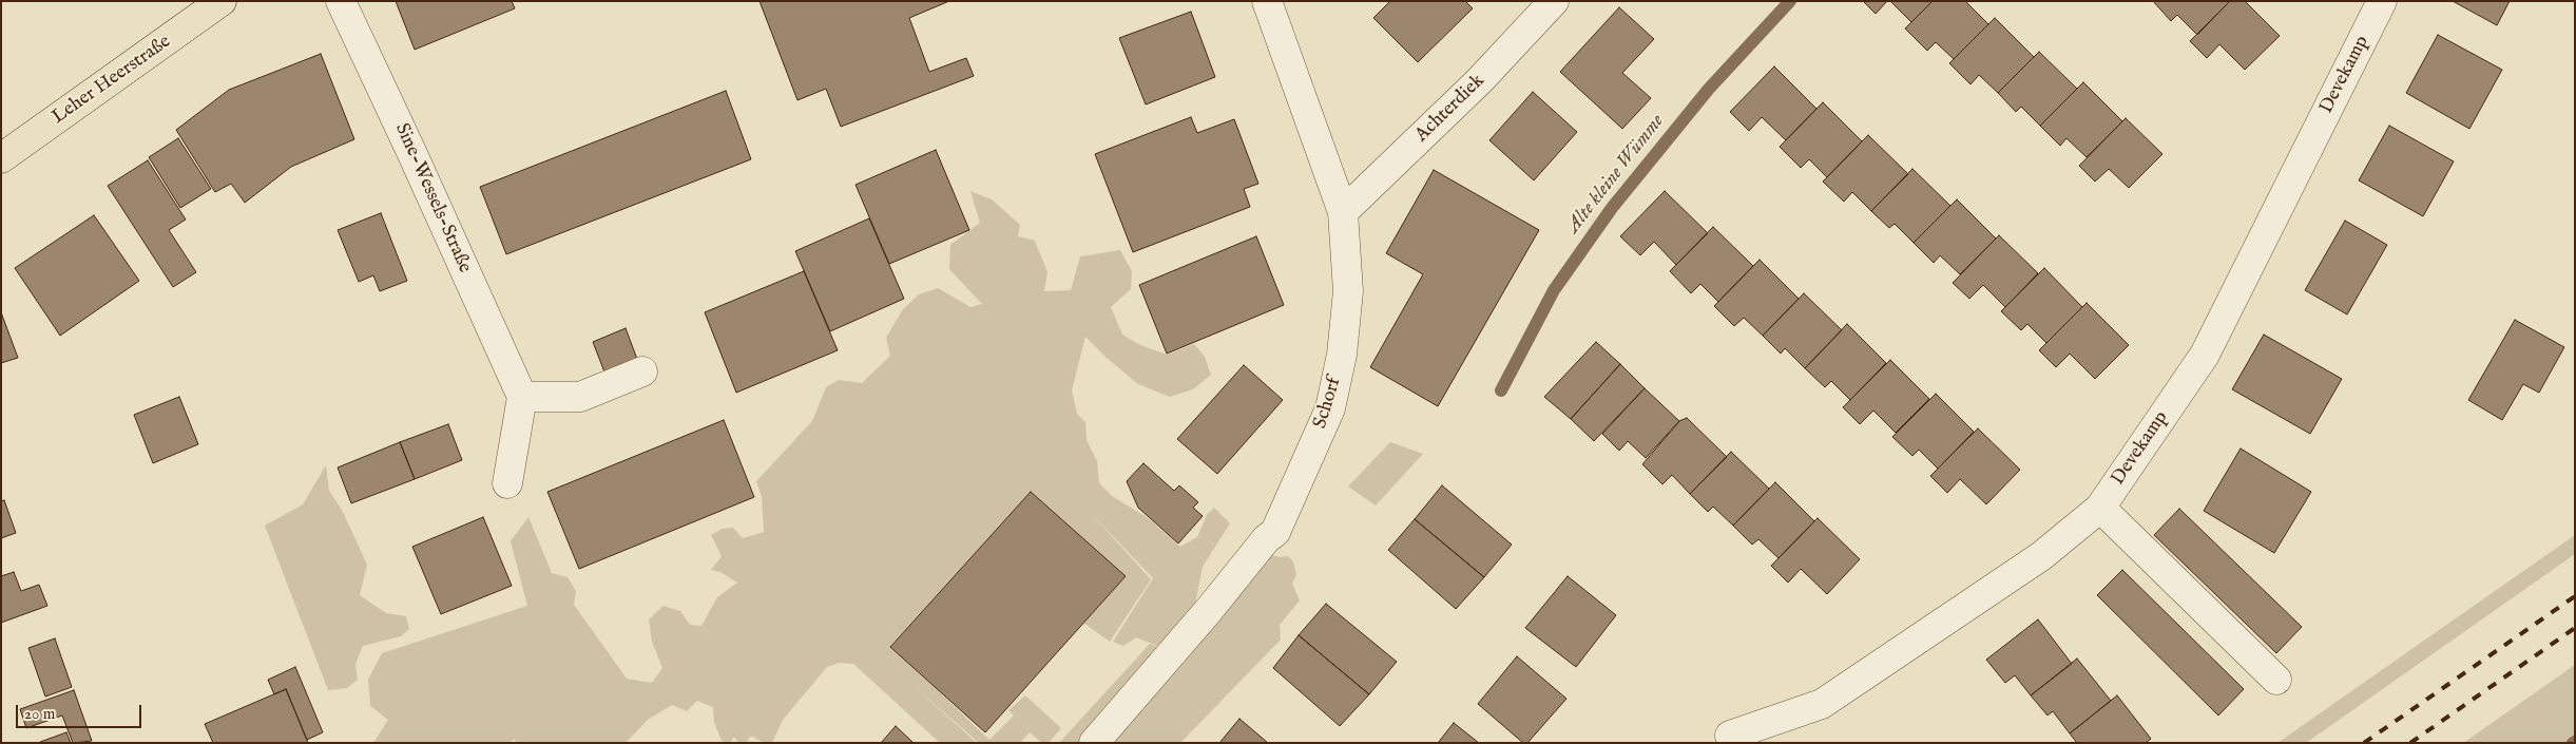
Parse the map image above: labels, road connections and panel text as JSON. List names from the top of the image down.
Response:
{
  "streets": {
    "main road": ["Leher Heerstraße"],
    "street": [
      "Devekamp",
      "Achterdiek",
      "Sine-Wessels-Straße",
      "Schorf"
    ]
  },
  "crossings": [
    ["Achterdiek", "Schorf"]
  ],
  "water": ["Alte kleine Wümme"],
  "scale_bar": "20 m"
}
